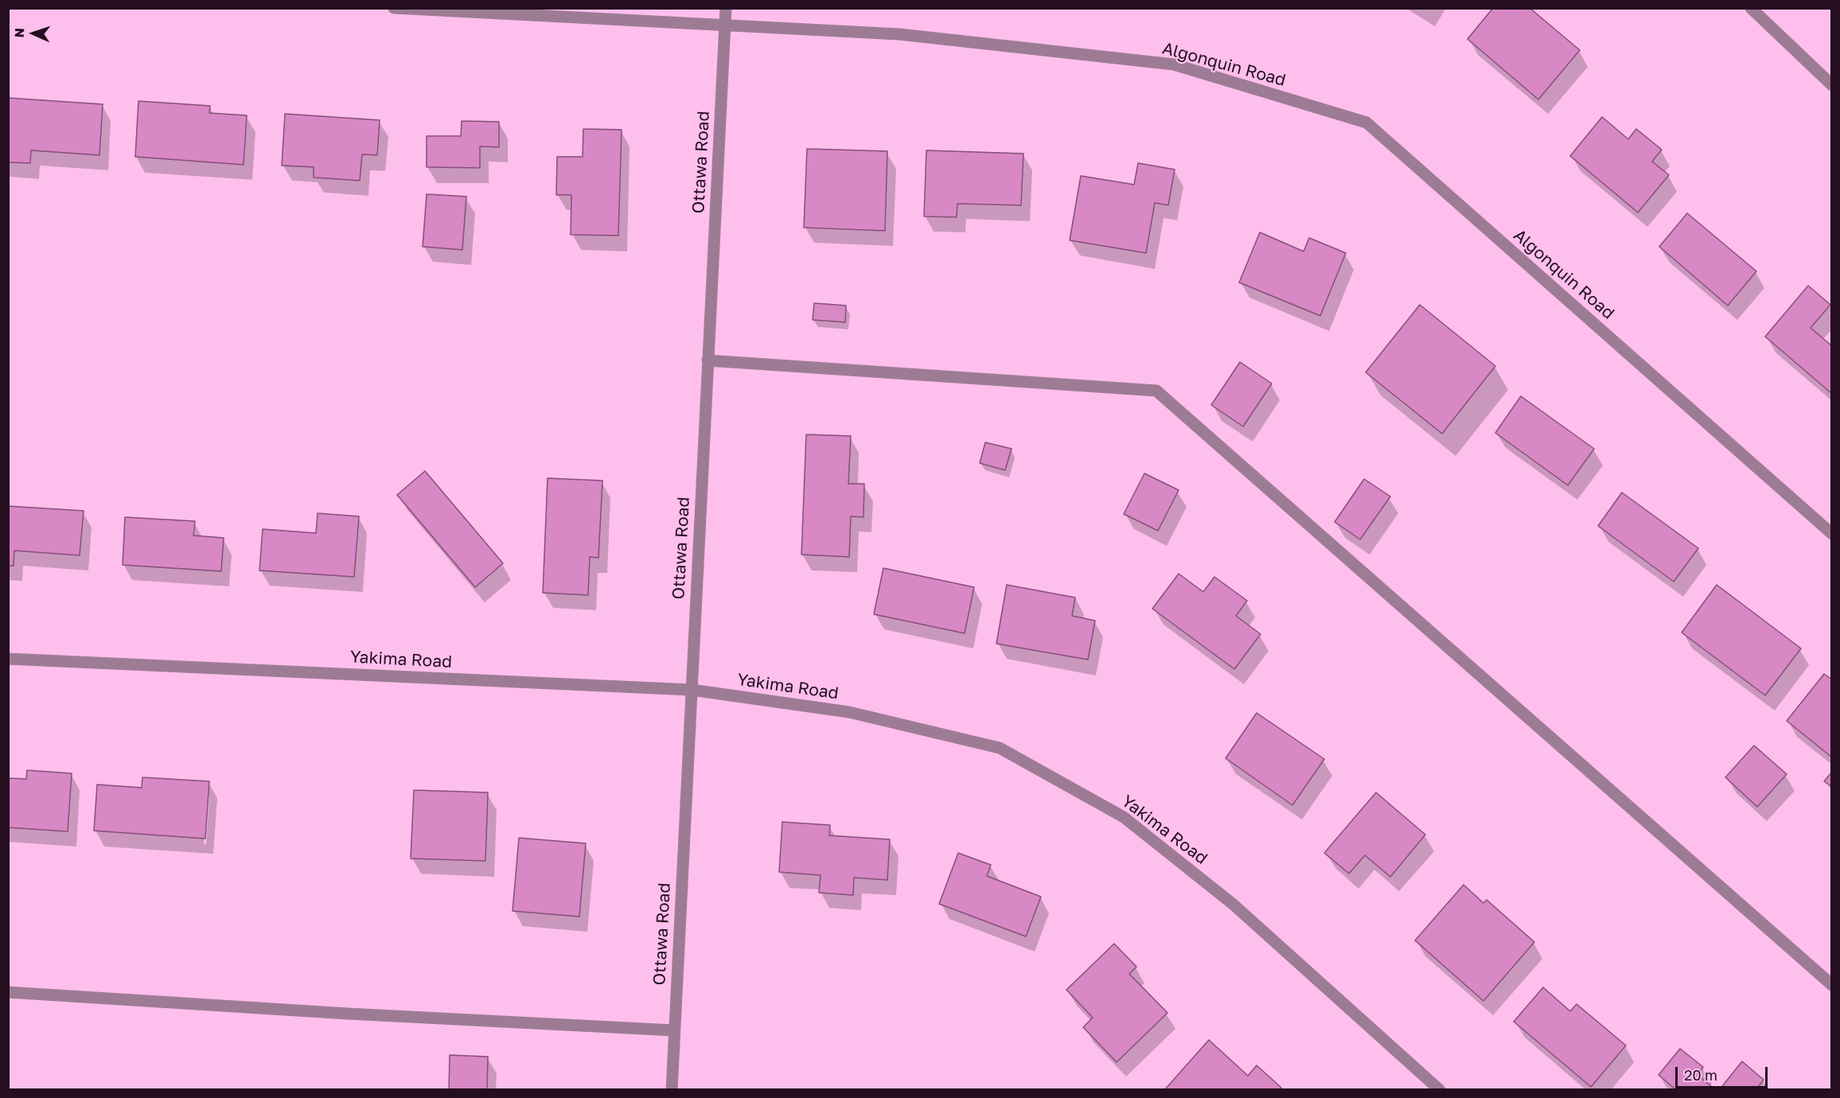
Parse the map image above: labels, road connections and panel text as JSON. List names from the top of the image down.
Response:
{
  "streets": {
    "street": ["Algonquin Road", "Ottawa Road", "Yakima Road"]
  },
  "crossings": [
    ["Algonquin Road", "Ottawa Road"],
    ["Ottawa Road", "Yakima Road"]
  ],
  "scale_bar": "20 m",
  "north": "left"
}
